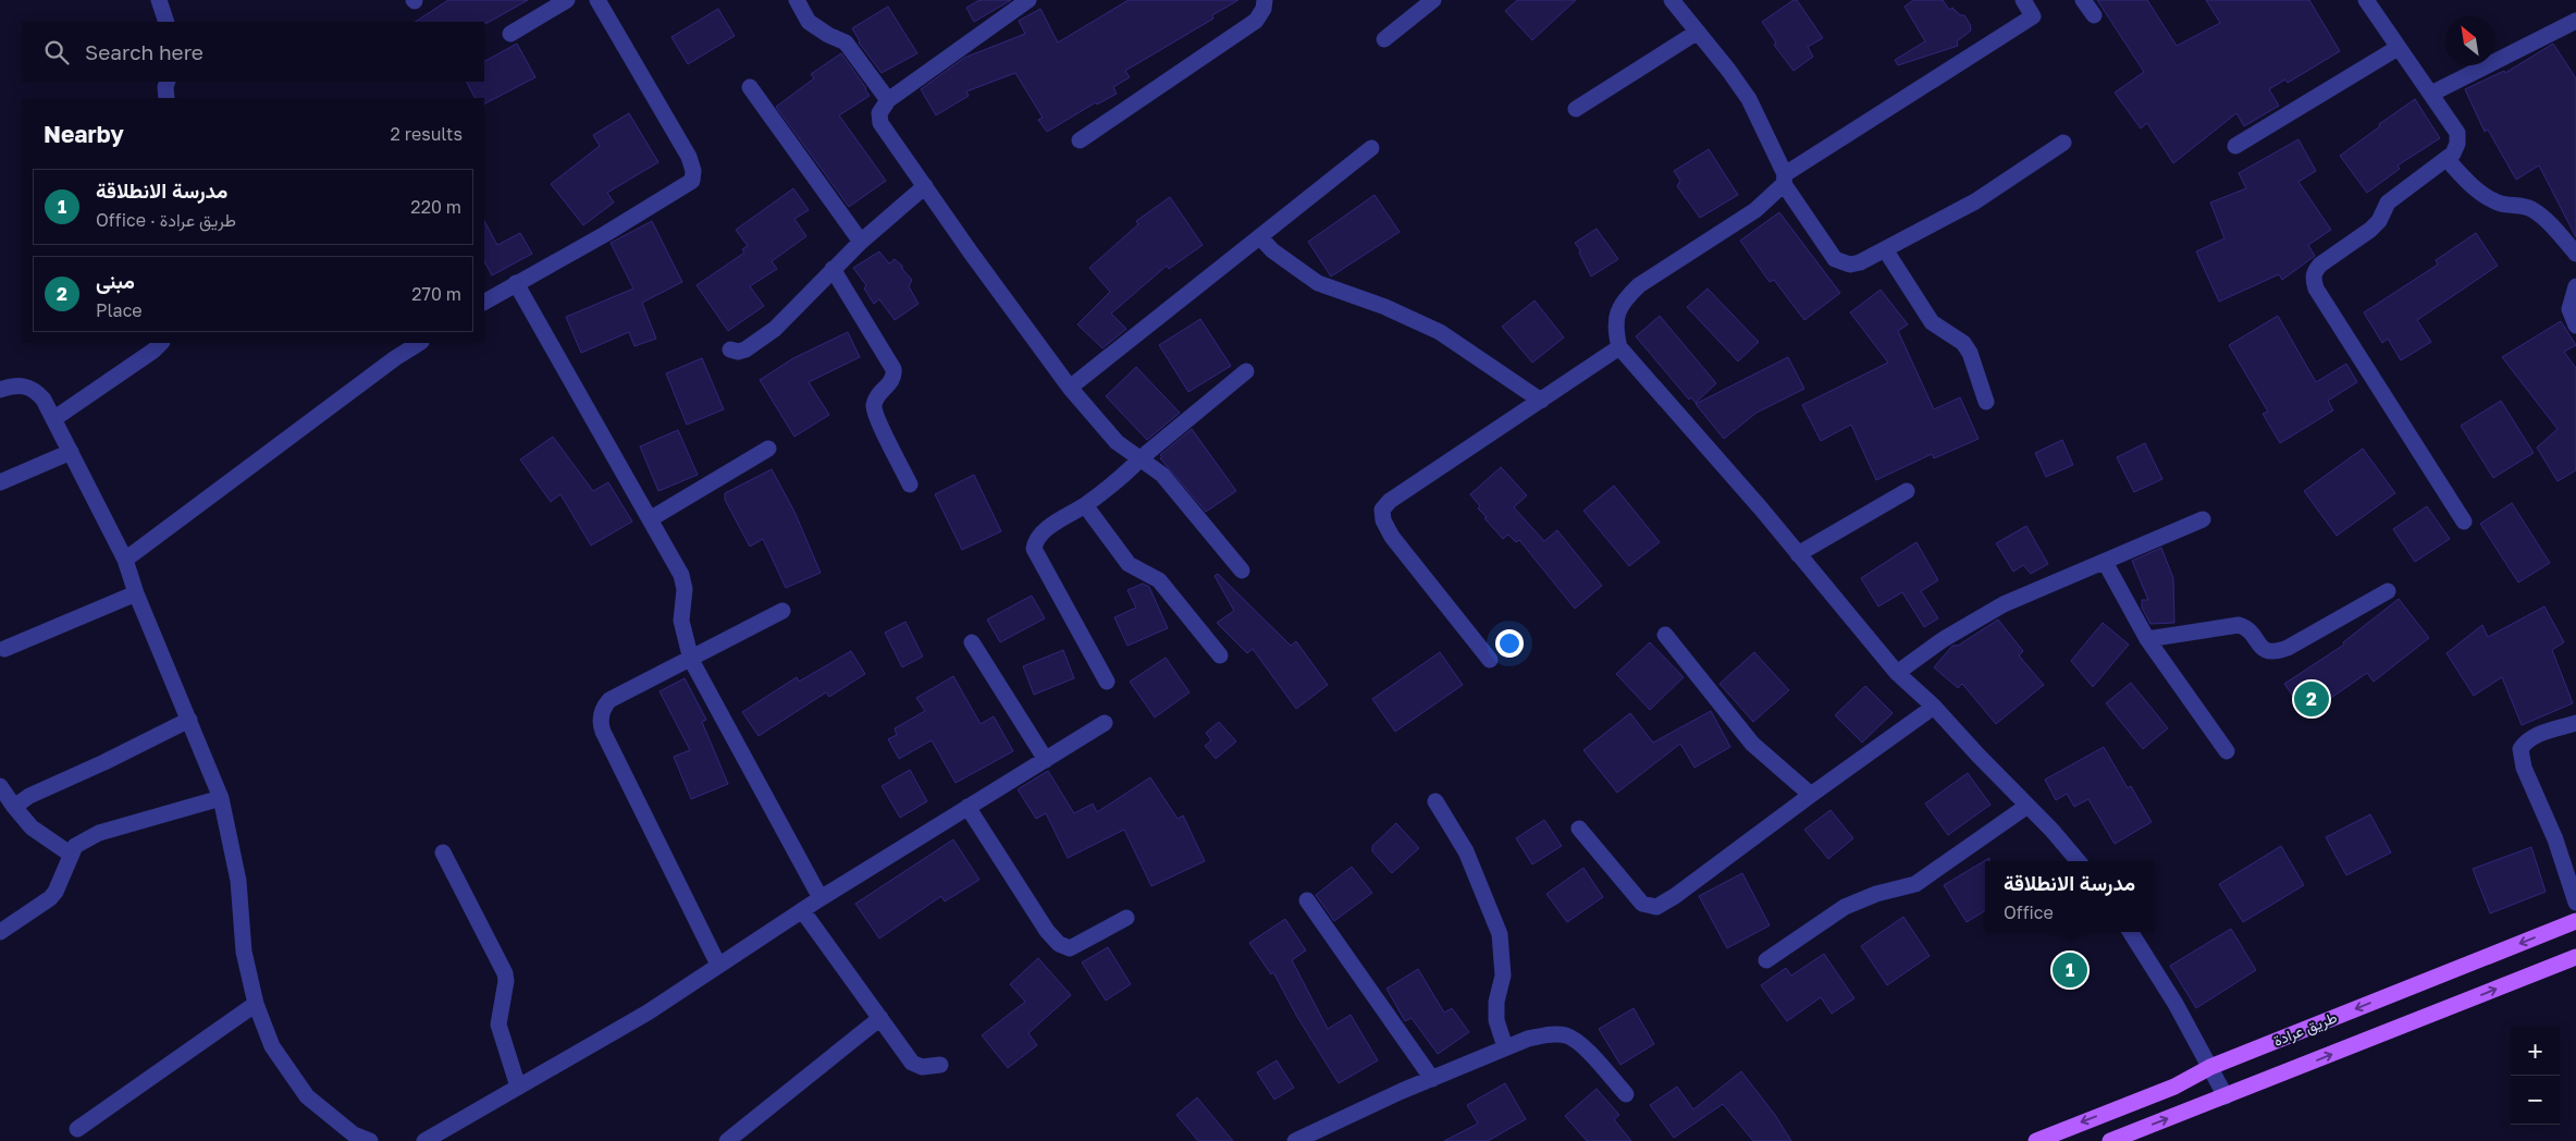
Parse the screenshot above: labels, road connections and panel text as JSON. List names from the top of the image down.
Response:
{
  "streets": {
    "main road": ["طريق عرادة"]
  },
  "north": "top left",
  "page": {
    "search": "Search here",
    "heading": ["Nearby", "2 results"],
    "list": [
      {
        "mark": "1",
        "name": "مدرسة الانطلاقة",
        "note": "Office · طريق عرادة",
        "value": "220 m"
      },
      {
        "mark": "2",
        "name": "مبنى",
        "note": "Place",
        "value": "270 m"
      }
    ],
    "pins": ["2", "1"],
    "popup": ["مدرسة الانطلاقة", "Office"],
    "map_buttons": ["+", "−"]
  }
}
